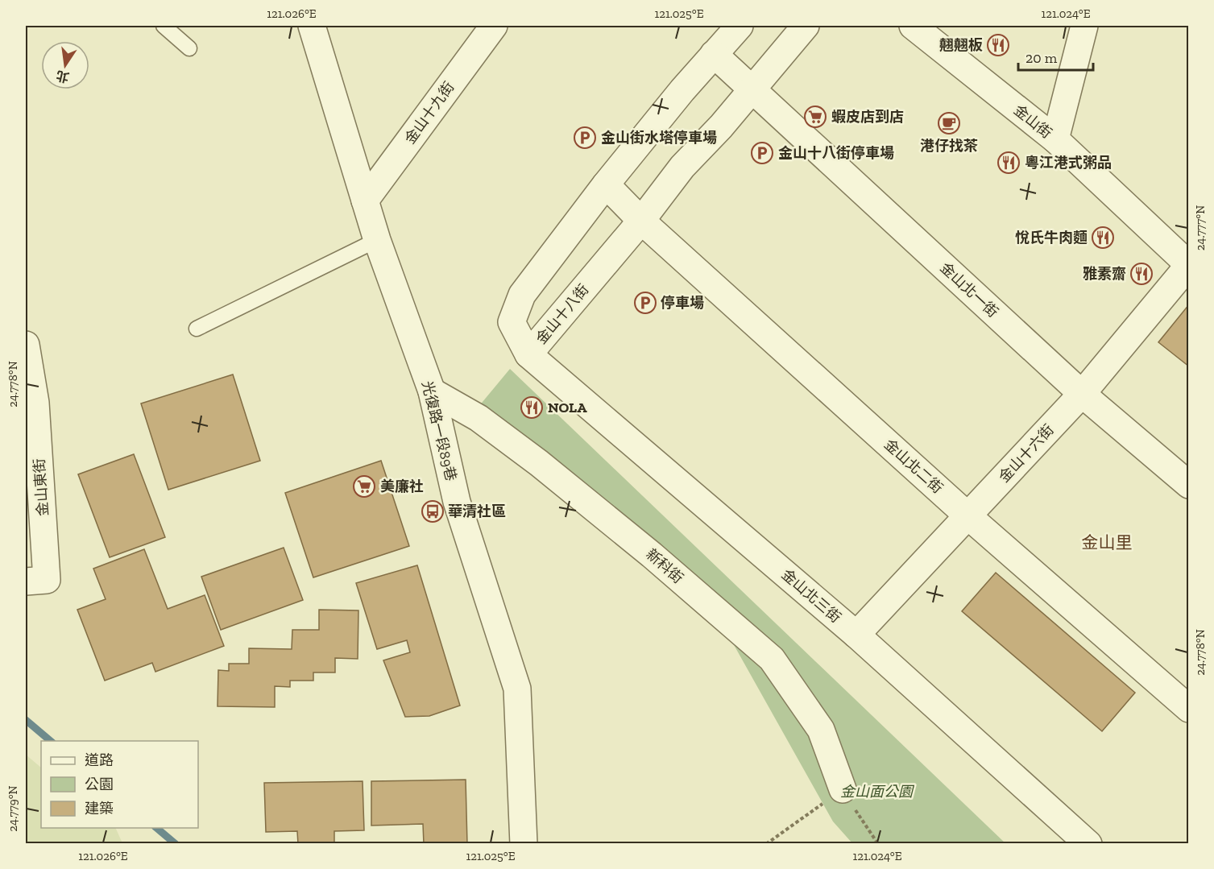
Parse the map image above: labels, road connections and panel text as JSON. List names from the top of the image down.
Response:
{
  "streets": {
    "street": [
      "金山十九街",
      "金山街",
      "金山北一街",
      "金山十八街",
      "光復路一段89巷",
      "金山十六街",
      "金山北二街",
      "金山東街",
      "新科街",
      "金山北三街"
    ]
  },
  "crossings": [
    ["金山十九街", "光復路一段89巷"],
    ["金山街", "金山十六街"],
    ["金山北一街", "金山十八街"],
    ["金山北一街", "金山十六街"],
    ["金山十八街", "金山北二街"],
    ["金山十八街", "金山北三街"],
    ["光復路一段89巷", "新科街"],
    ["金山十六街", "金山北二街"],
    ["金山十六街", "金山北三街"]
  ],
  "districts": ["金山里"],
  "parks": ["金山面公園"],
  "places": {
    "restaurant": [
      "翹翹板",
      "粵江港式粥品",
      "悅氏牛肉麵",
      "雅素齋",
      "NOLA"
    ],
    "supermarket": ["蝦皮店到店", "美廉社"],
    "cafe": ["港仔找茶"],
    "parking": ["金山街水塔停車場", "金山十八街停車場", "停車場"],
    "bus stop": ["華清社區"]
  },
  "legend": ["道路", "公園", "建築"],
  "scale_bar": "20 m",
  "north": "bottom",
  "coordinates": [
    "121.026°E",
    "121.025°E",
    "121.024°E",
    "24.777°N",
    "24.778°N",
    "24.779°N"
  ]
}
